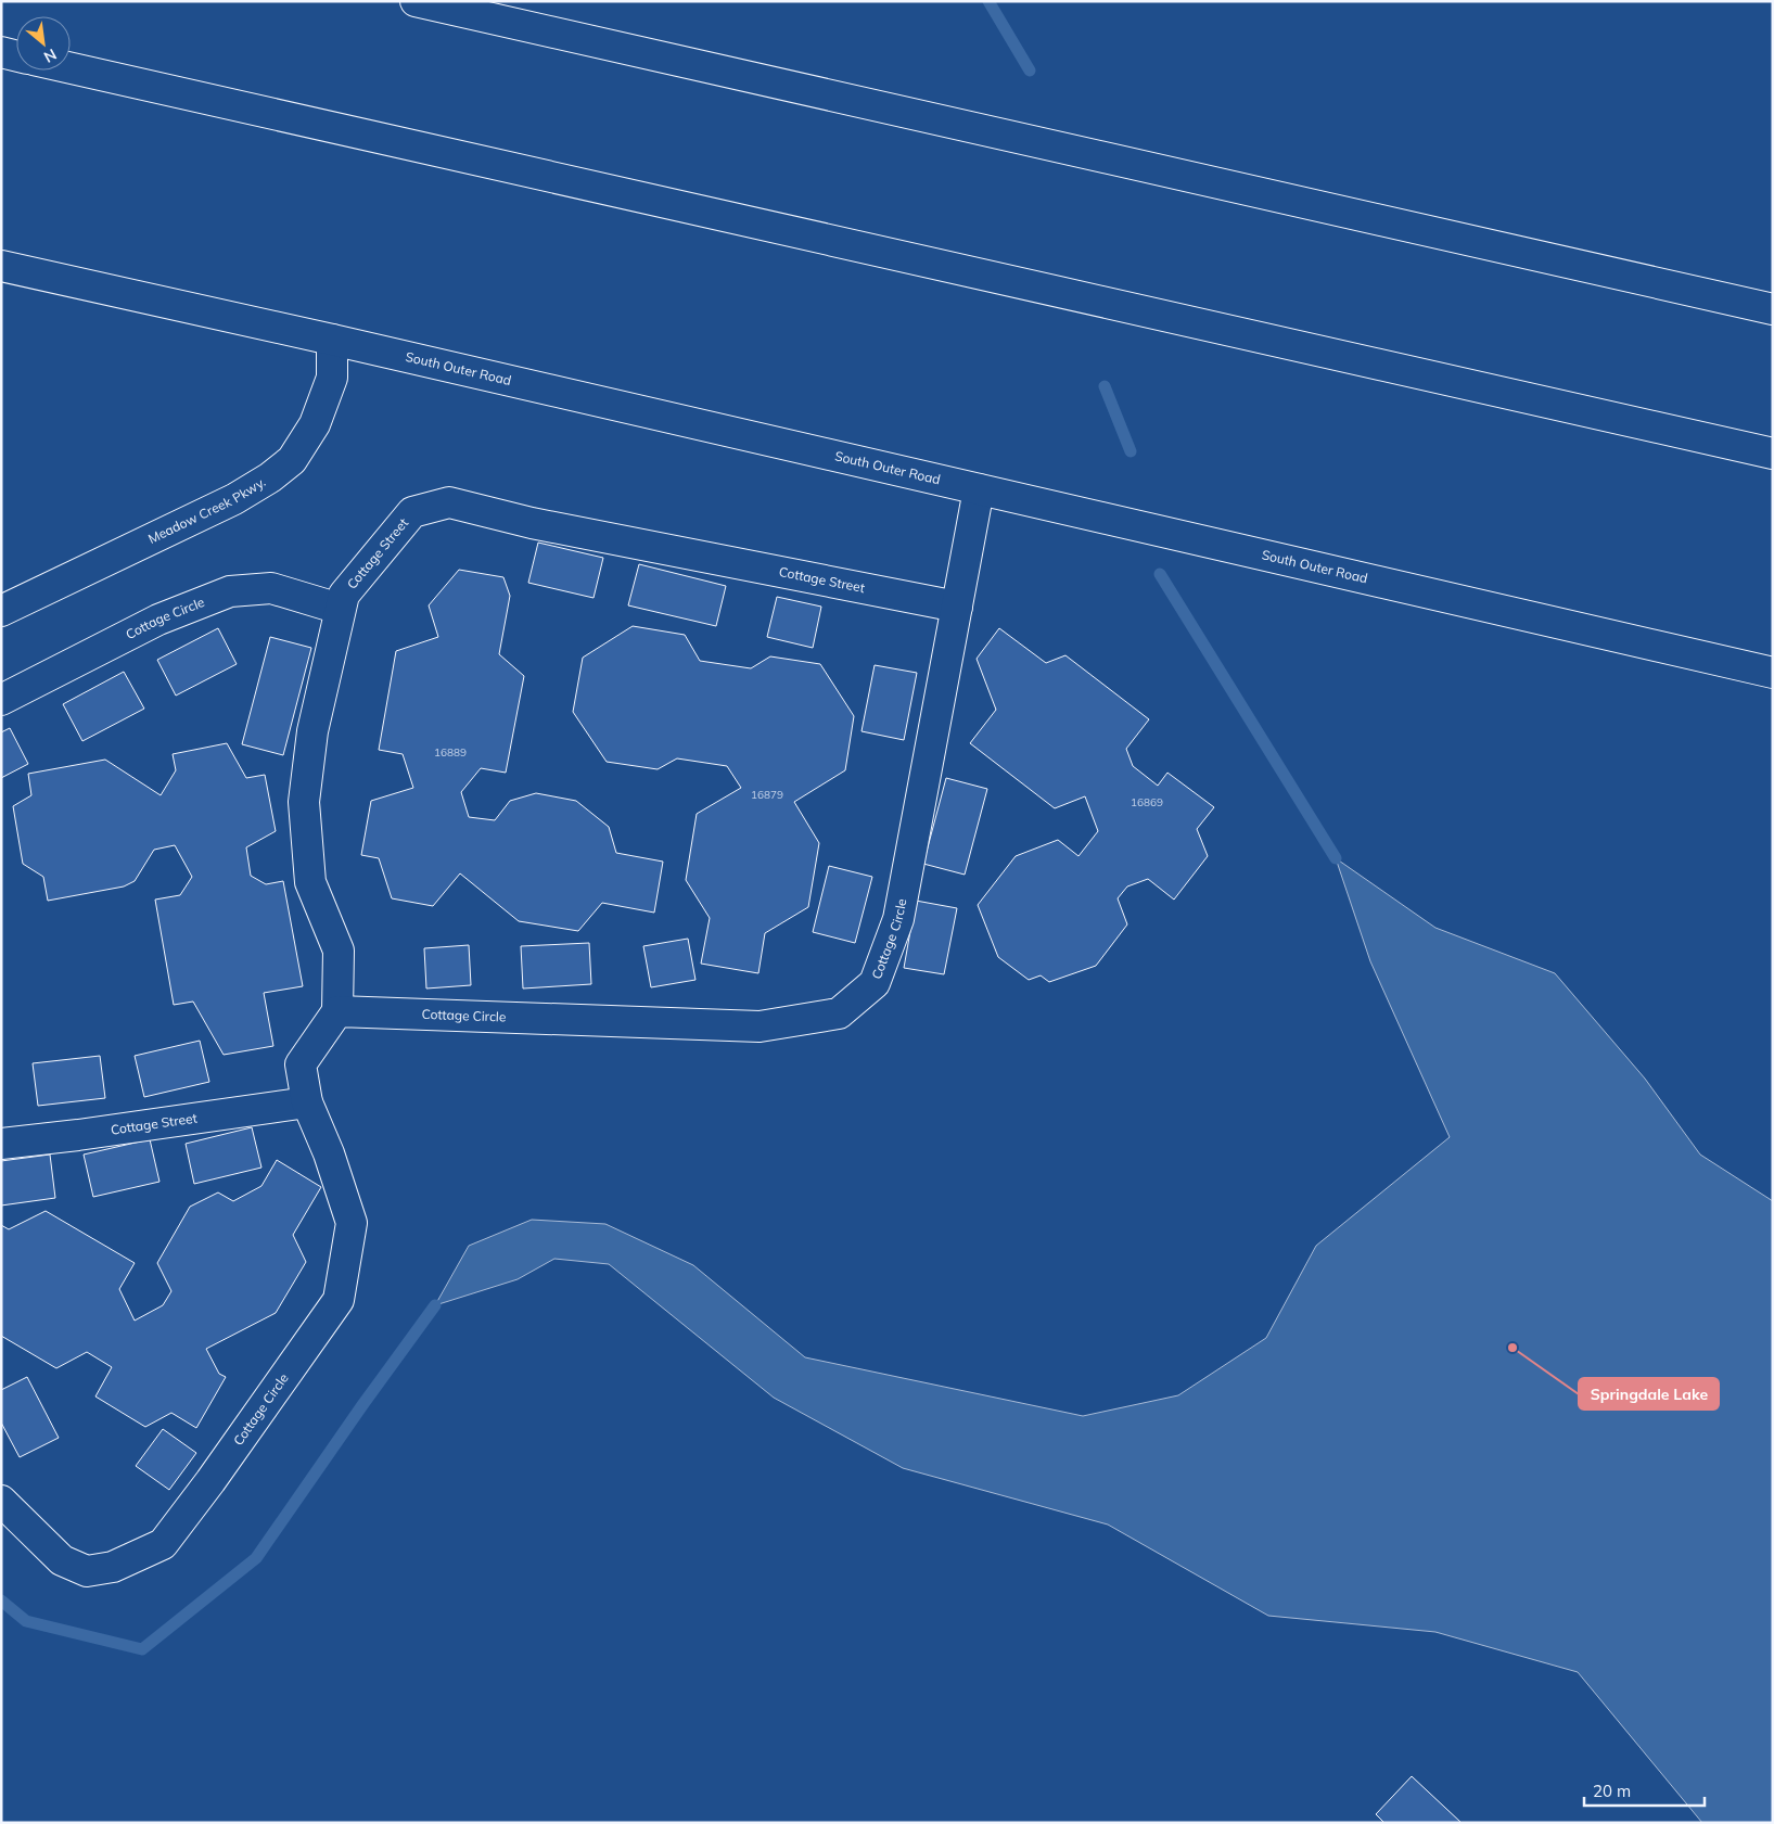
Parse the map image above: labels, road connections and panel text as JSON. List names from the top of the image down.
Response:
{
  "streets": {
    "main road": [
      "South Outer Road",
      "Meadow Creek Pkwy.",
      "Cottage Street",
      "Cottage Circle"
    ]
  },
  "crossings": [
    ["South Outer Road", "Meadow Creek Pkwy."],
    ["South Outer Road", "Cottage Circle"],
    ["Cottage Street", "Cottage Circle"]
  ],
  "places": ["Springdale Lake"],
  "house_numbers": ["16889", "16879", "16869"],
  "scale_bar": "20 m",
  "north": "bottom right"
}
